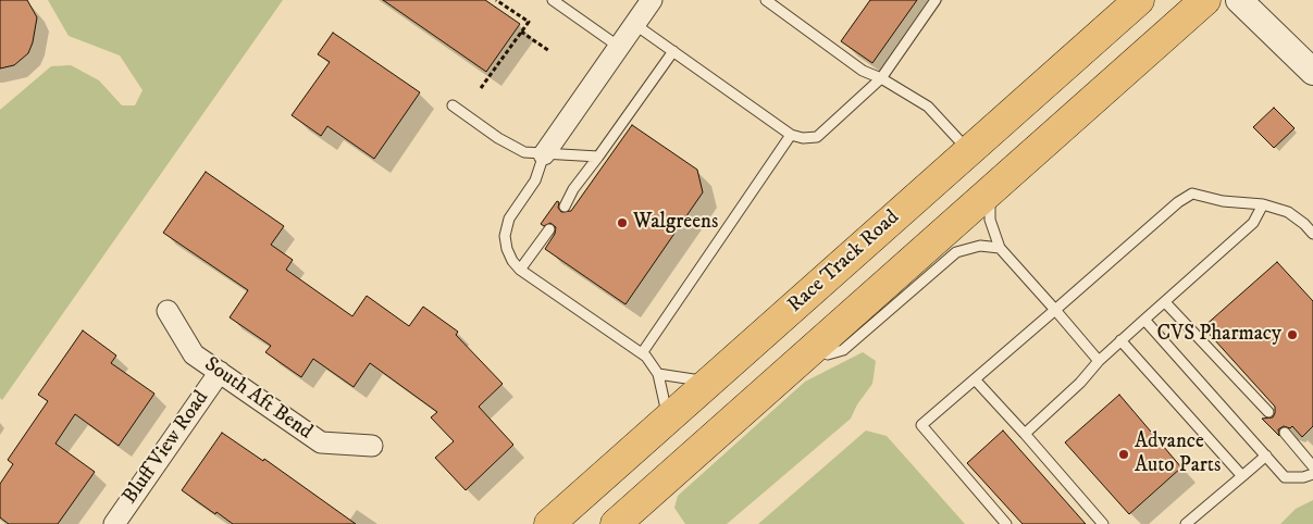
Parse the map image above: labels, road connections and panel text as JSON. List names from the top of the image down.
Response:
{
  "streets": {
    "main road": ["Race Track Road"],
    "street": ["South Aft Bend", "Bluff View Road"]
  },
  "crossings": [
    ["South Aft Bend", "Bluff View Road"]
  ],
  "places": ["Walgreens", "CVS Pharmacy", "Advance Auto Parts"]
}
